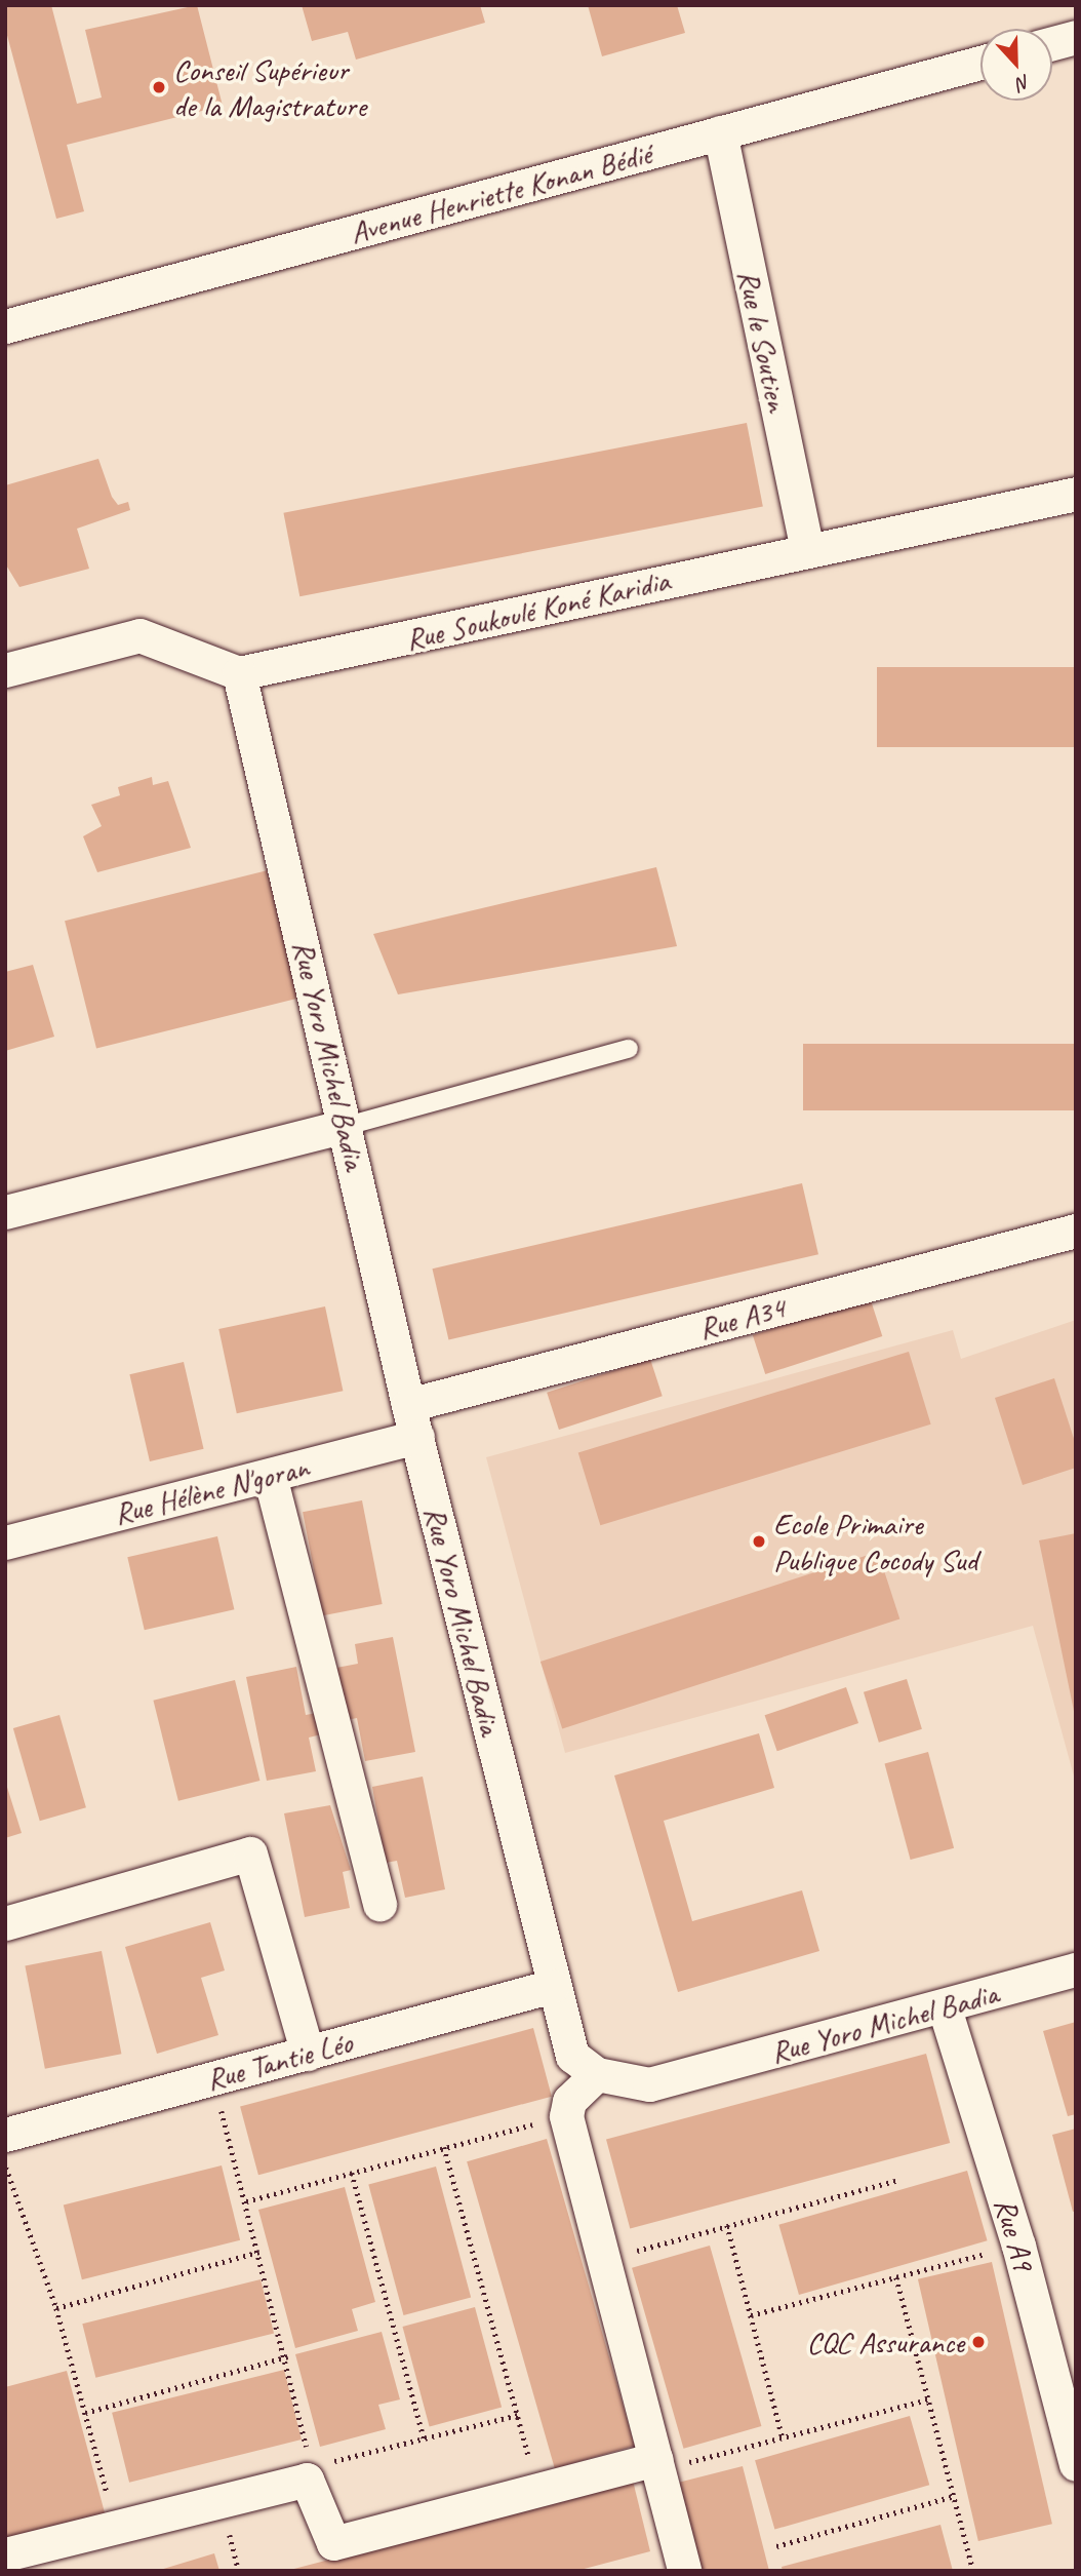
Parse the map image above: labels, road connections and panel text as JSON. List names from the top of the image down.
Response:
{
  "streets": {
    "street": [
      "Avenue Henriette Konan Bédié",
      "Rue le Soutien",
      "Rue Soukoulé Koné Karidia",
      "Rue Yoro Michel Badia",
      "Rue A34",
      "Rue Hélène N'goran",
      "Rue Tantie Léo",
      "Rue A9"
    ]
  },
  "crossings": [
    ["Avenue Henriette Konan Bédié", "Rue le Soutien"],
    ["Rue le Soutien", "Rue Soukoulé Koné Karidia"],
    ["Rue Soukoulé Koné Karidia", "Rue Yoro Michel Badia"],
    ["Rue Yoro Michel Badia", "Rue A34"],
    ["Rue Yoro Michel Badia", "Rue Hélène N'goran"],
    ["Rue Yoro Michel Badia", "Rue Tantie Léo"],
    ["Rue Yoro Michel Badia", "Rue A9"],
    ["Rue A34", "Rue Hélène N'goran"]
  ],
  "places": ["Conseil Supérieur de la Magistrature", "Ecole Primaire Publique Cocody Sud", "CQC Assurance"],
  "north": "bottom"
}
